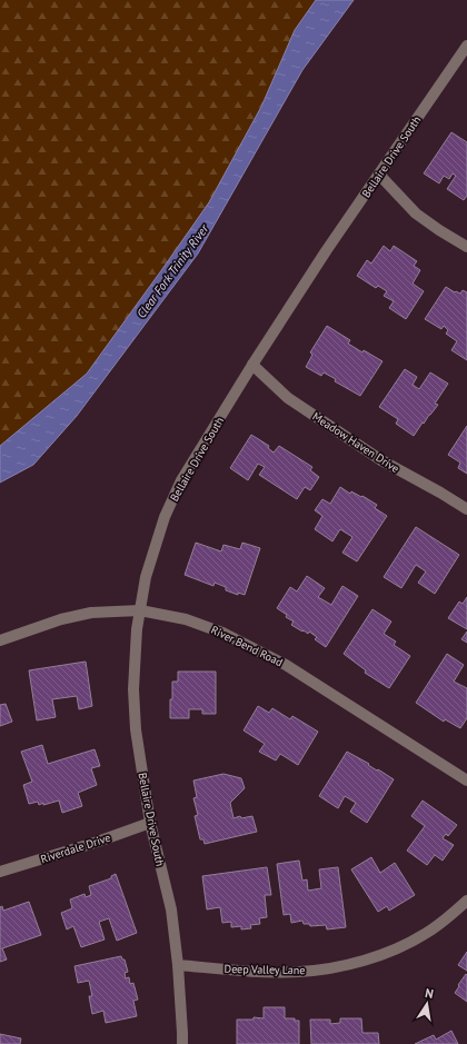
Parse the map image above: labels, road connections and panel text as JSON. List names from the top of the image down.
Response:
{
  "streets": {
    "street": [
      "Bellaire Drive South",
      "Meadow Haven Drive",
      "River Bend Road",
      "Riverdale Drive",
      "Deep Valley Lane"
    ]
  },
  "crossings": [
    ["Bellaire Drive South", "Meadow Haven Drive"],
    ["Bellaire Drive South", "River Bend Road"],
    ["Bellaire Drive South", "Riverdale Drive"],
    ["Bellaire Drive South", "Deep Valley Lane"]
  ],
  "water": ["Clear Fork Trinity River"],
  "north": "top"
}
